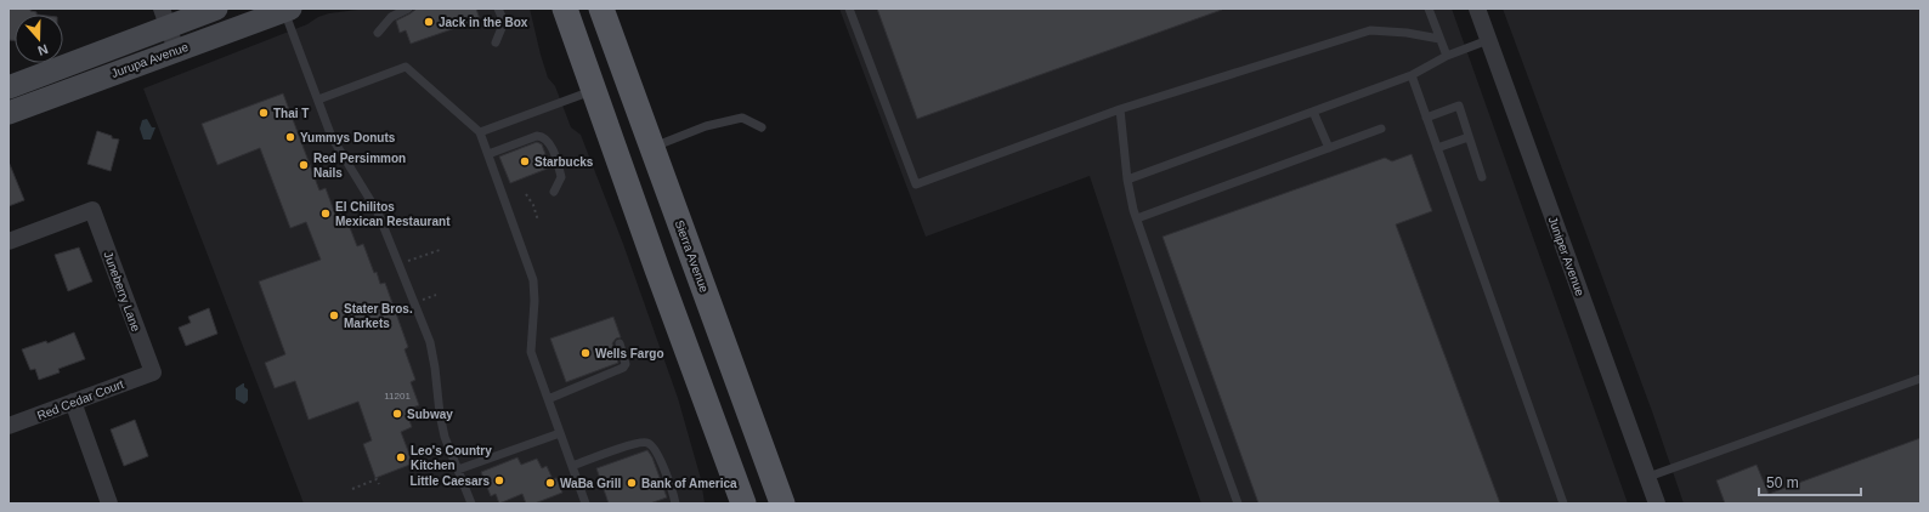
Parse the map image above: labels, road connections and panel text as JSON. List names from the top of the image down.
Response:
{
  "streets": {
    "main road": ["Jurupa Avenue", "Sierra Avenue"],
    "street": ["Juniper Avenue", "Juneberry Lane", "Red Cedar Court"]
  },
  "crossings": [
    ["Juneberry Lane", "Red Cedar Court"]
  ],
  "places": [
    "Jack in the Box",
    "Thai T",
    "Yummys Donuts",
    "Starbucks",
    "Red Persimmon Nails",
    "El Chilitos Mexican Restaurant",
    "Stater Bros. Markets",
    "Wells Fargo",
    "Subway",
    "Leo's Country Kitchen",
    "Little Caesars",
    "WaBa Grill",
    "Bank of America"
  ],
  "house_numbers": ["11201"],
  "scale_bar": "50 m",
  "north": "bottom"
}
